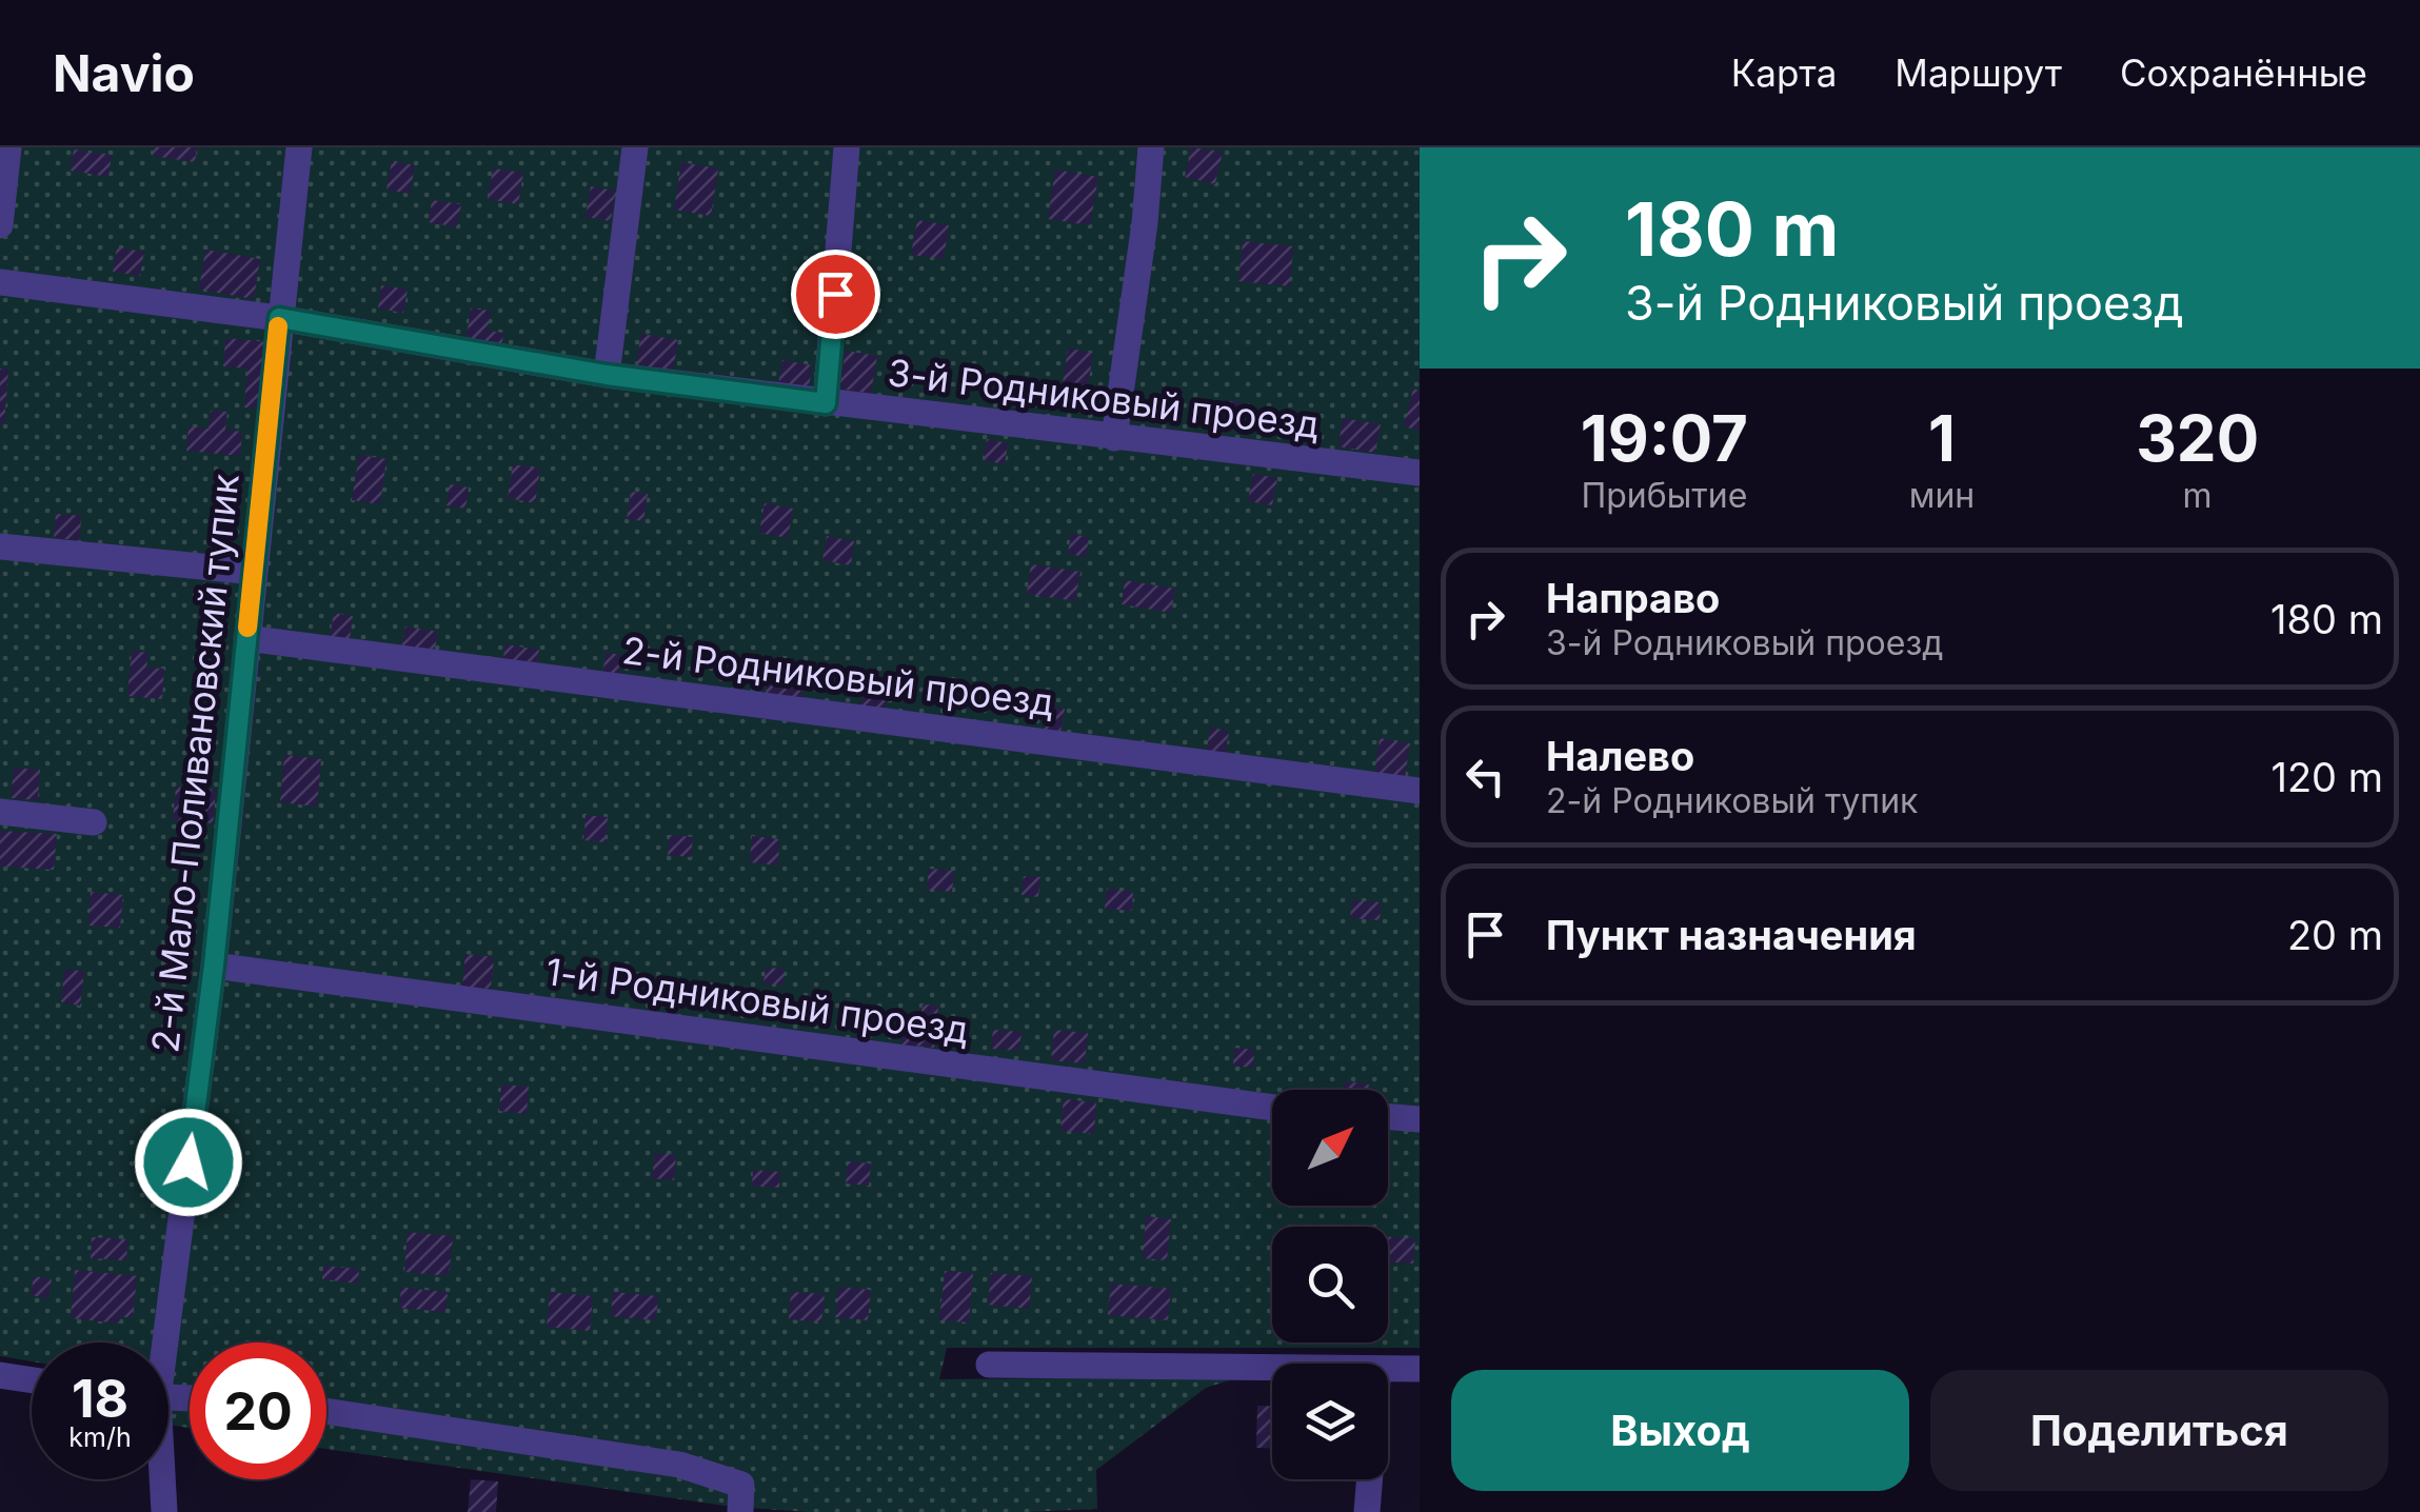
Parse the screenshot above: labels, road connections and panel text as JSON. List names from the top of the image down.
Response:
{
  "streets": {
    "street": [
      "3-й Родниковый проезд",
      "2-й Родниковый проезд",
      "2-й Мало-Поливановский тупик",
      "1-й Родниковый проезд"
    ]
  },
  "crossings": [
    ["3-й Родниковый проезд", "2-й Мало-Поливановский тупик"],
    ["2-й Родниковый проезд", "2-й Мало-Поливановский тупик"],
    ["2-й Мало-Поливановский тупик", "1-й Родниковый проезд"]
  ],
  "north": "top right",
  "page": {
    "header": "Navio",
    "nav": ["Карта", "Маршрут", "Сохранённые"],
    "turn": ["180 m", "3-й Родниковый проезд"],
    "eta": [
      "19:07",
      "Прибытие",
      "1",
      "мин",
      "320",
      "m"
    ],
    "list": [
      {
        "name": "Направо",
        "note": "3-й Родниковый проезд",
        "value": "180 m"
      },
      {
        "name": "Налево",
        "note": "2-й Родниковый тупик",
        "value": "120 m"
      },
      {
        "name": "Пункт назначения",
        "value": "20 m"
      }
    ],
    "speed": "18 km/h",
    "limit": "20",
    "buttons": ["Выход", "Поделиться"]
  }
}
